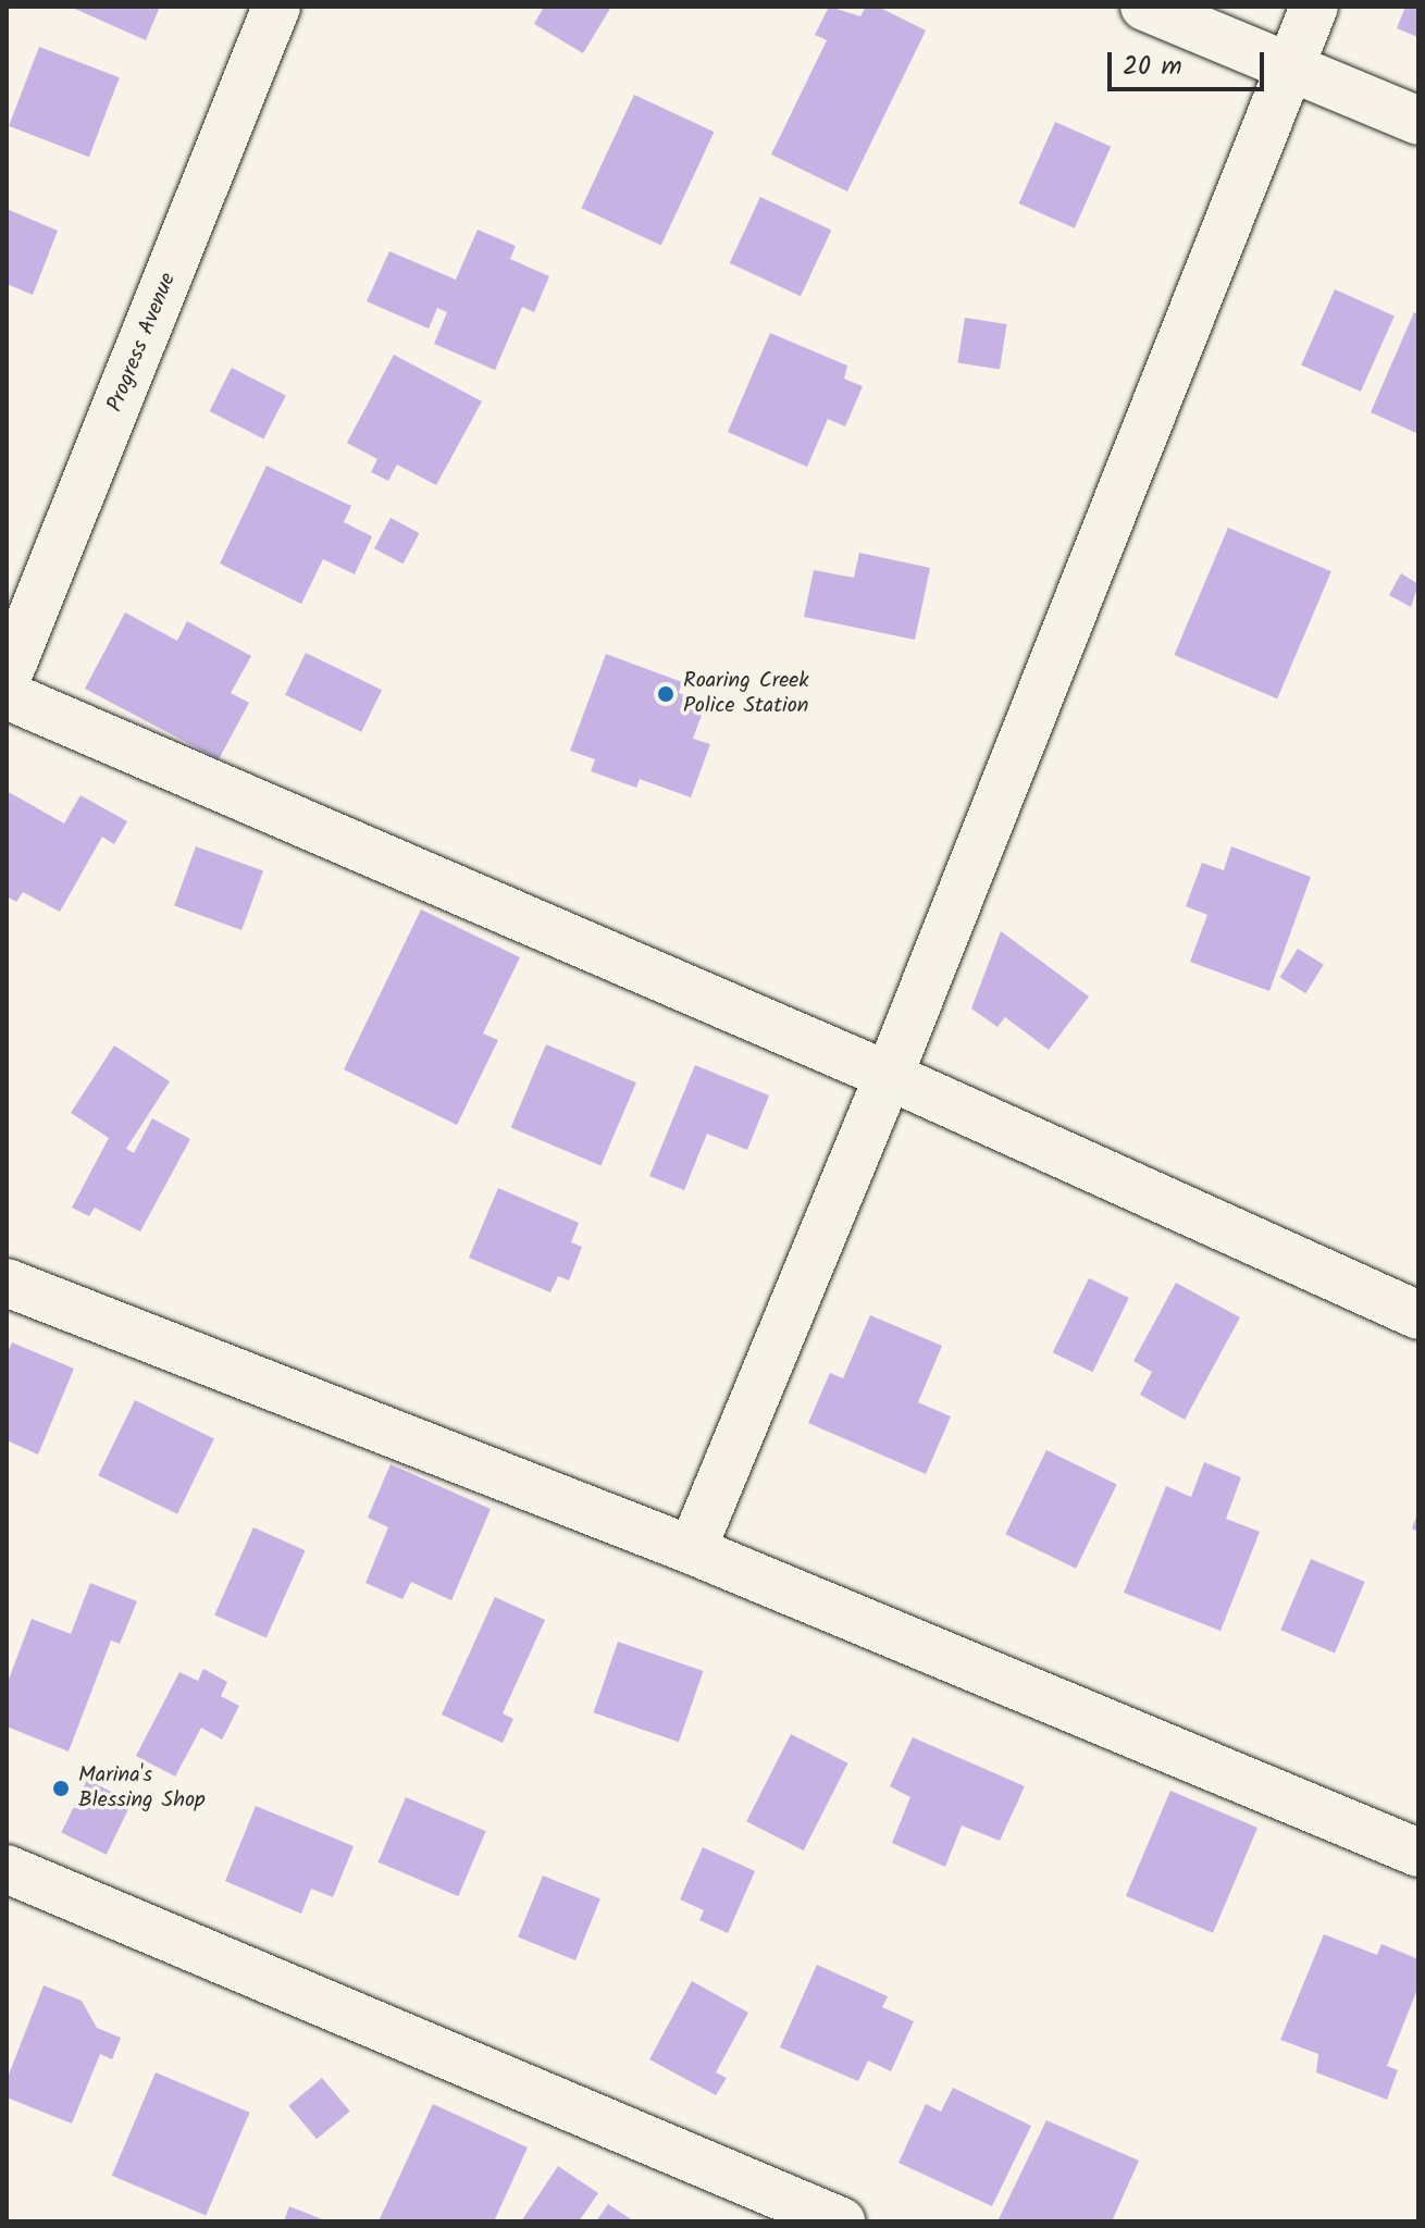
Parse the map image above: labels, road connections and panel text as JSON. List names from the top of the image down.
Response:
{
  "streets": {
    "main road": ["Progress Avenue"]
  },
  "places": ["Roaring Creek Police Station", "Marina's Blessing Shop"],
  "scale_bar": "20 m"
}
